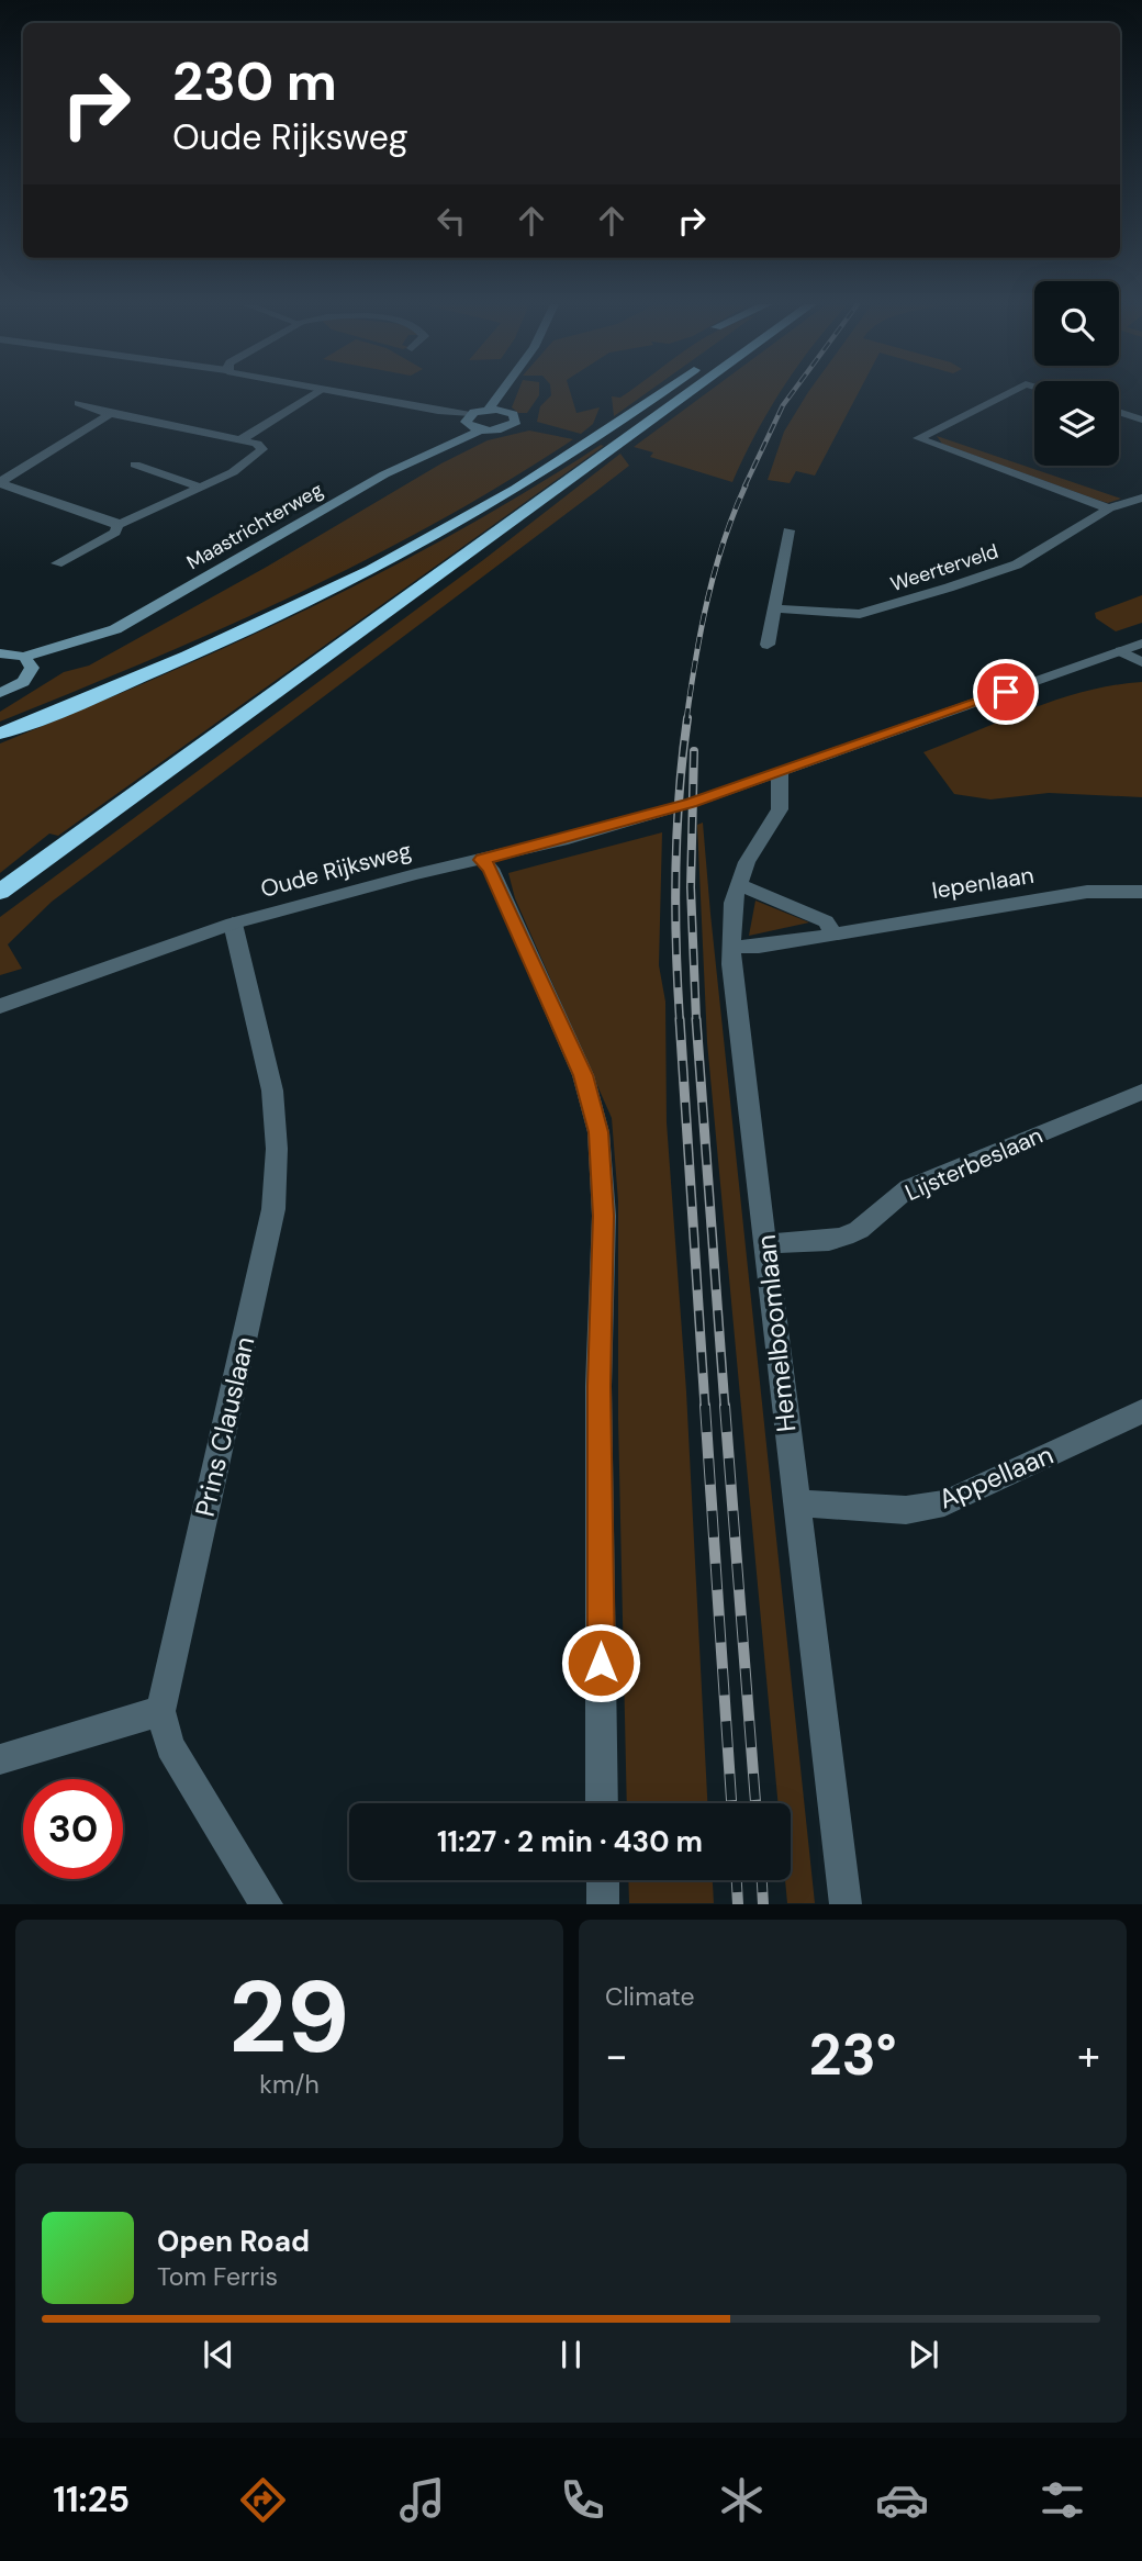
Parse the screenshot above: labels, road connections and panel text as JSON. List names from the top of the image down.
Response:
{
  "streets": {
    "main road": ["Maastrichterweg"],
    "street": [
      "Weerterveld",
      "Oude Rijksweg",
      "Iepenlaan",
      "Lijsterbeslaan",
      "Hemelboomlaan",
      "Prins Clauslaan",
      "Appellaan"
    ]
  },
  "crossings": [
    ["Oude Rijksweg", "Hemelboomlaan"],
    ["Oude Rijksweg", "Prins Clauslaan"],
    ["Iepenlaan", "Hemelboomlaan"],
    ["Lijsterbeslaan", "Hemelboomlaan"],
    ["Hemelboomlaan", "Appellaan"]
  ],
  "page": {
    "turn": ["230 m", "Oude Rijksweg"],
    "limit": "30",
    "trip": "11:27 · 2 min · 430 m",
    "tile": [
      ["29", "km/h"],
      "Climate"
    ],
    "heat": ["−", "23°", "+"],
    "song": ["Open Road", "Tom Ferris"],
    "tabs": "11:25"
  }
}
